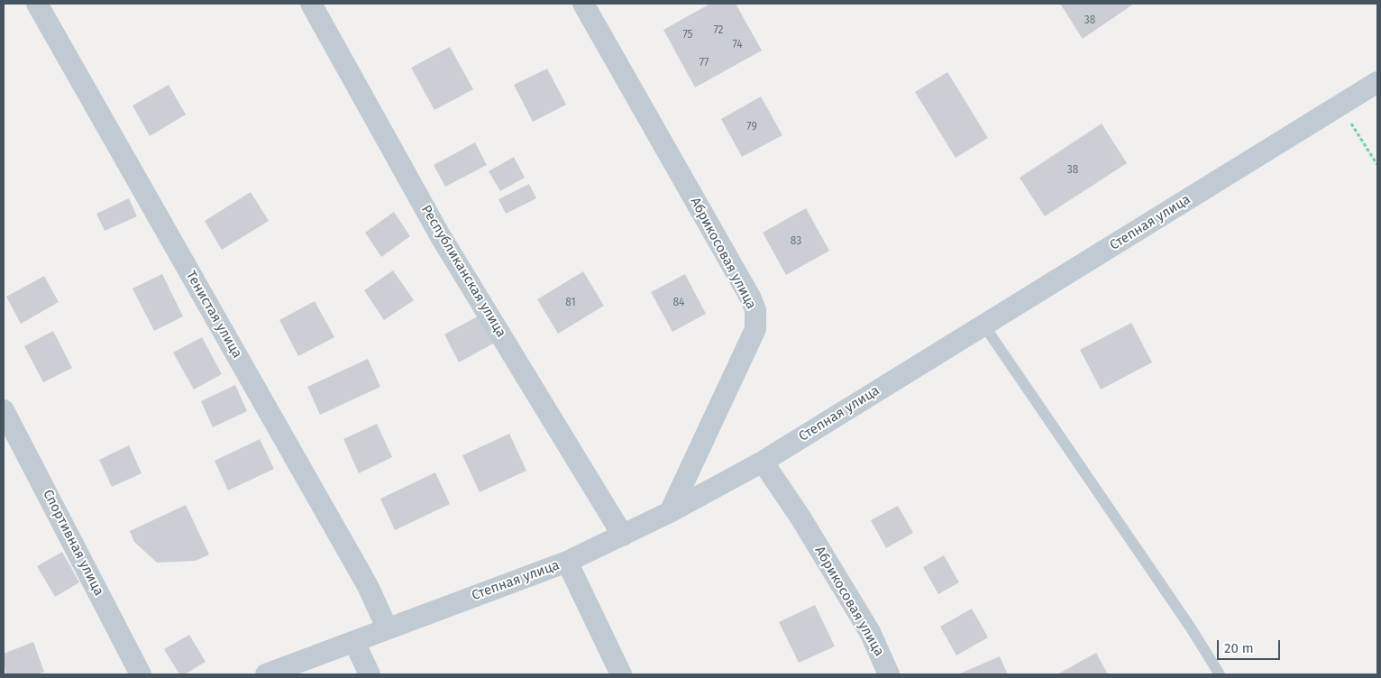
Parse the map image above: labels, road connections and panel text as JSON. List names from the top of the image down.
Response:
{
  "streets": {
    "street": [
      "Степная улица",
      "Абрикосовая улица",
      "Республиканская улица",
      "Тенистая улица",
      "Спортивная улица"
    ]
  },
  "crossings": [
    ["Степная улица", "Абрикосовая улица"],
    ["Степная улица", "Республиканская улица"],
    ["Степная улица", "Тенистая улица"]
  ],
  "house_numbers": [
    "38",
    "72",
    "75",
    "74",
    "77",
    "79",
    "38",
    "83",
    "81",
    "84"
  ],
  "scale_bar": "20 m"
}
